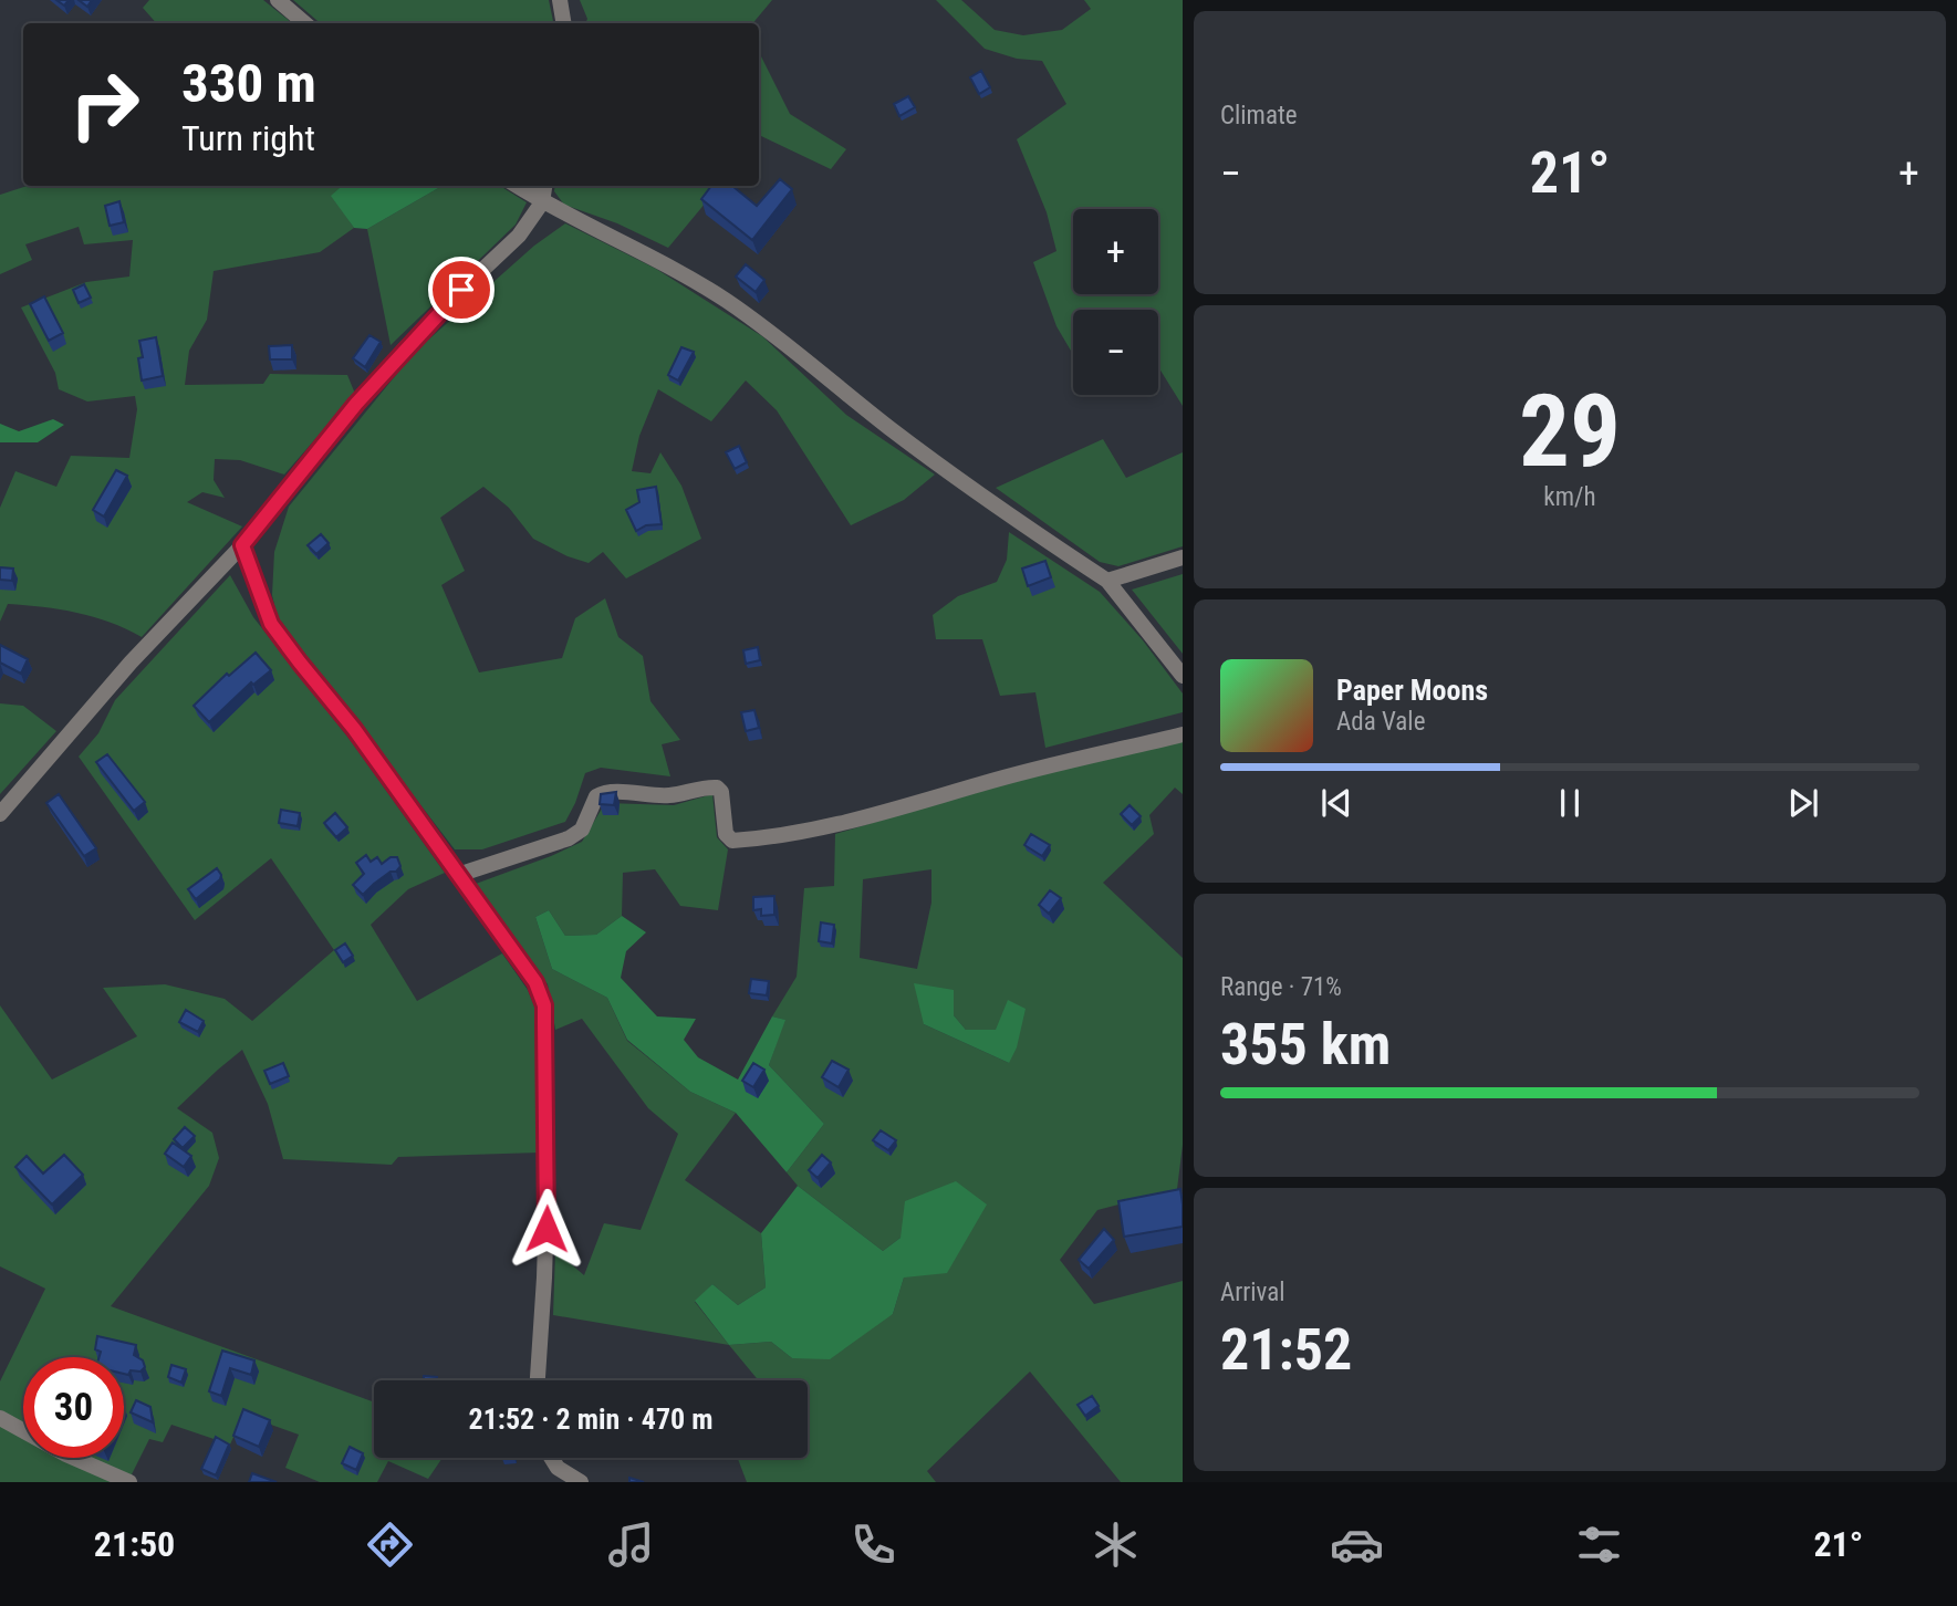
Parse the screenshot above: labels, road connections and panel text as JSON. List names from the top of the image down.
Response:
{
  "page": {
    "tile": [
      "Climate",
      ["29", "km/h"],
      ["Range · 71%", "355 km"],
      ["Arrival", "21:52"]
    ],
    "turn": ["330 m", "Turn right"],
    "heat": ["−", "21°", "+"],
    "map_buttons": ["+", "−"],
    "song": ["Paper Moons", "Ada Vale"],
    "limit": "30",
    "trip": "21:52 · 2 min · 470 m",
    "tabs": ["21:50", "21°"]
  }
}
